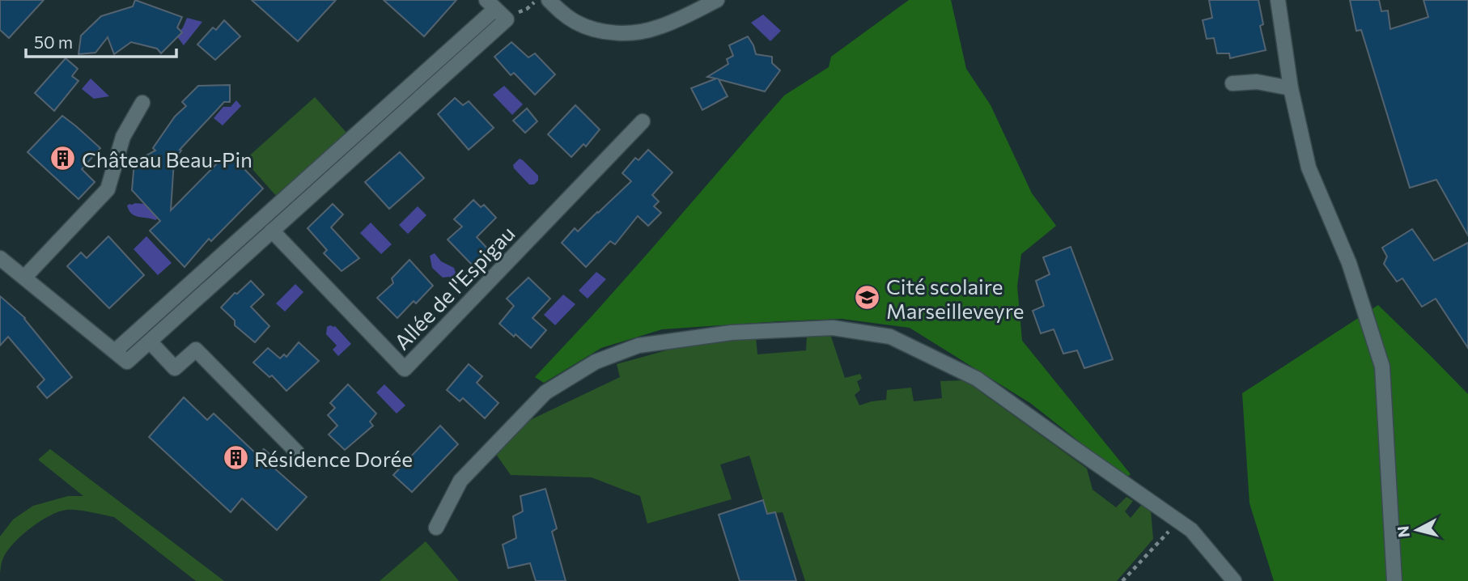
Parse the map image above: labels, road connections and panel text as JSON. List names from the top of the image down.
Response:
{
  "streets": {
    "street": ["Allée de l'Espigau"]
  },
  "places": {
    "building": ["Château Beau-Pin", "Résidence Dorée"],
    "school or university": ["Cité scolaire Marseilleveyre"]
  },
  "scale_bar": "50 m",
  "north": "left"
}
